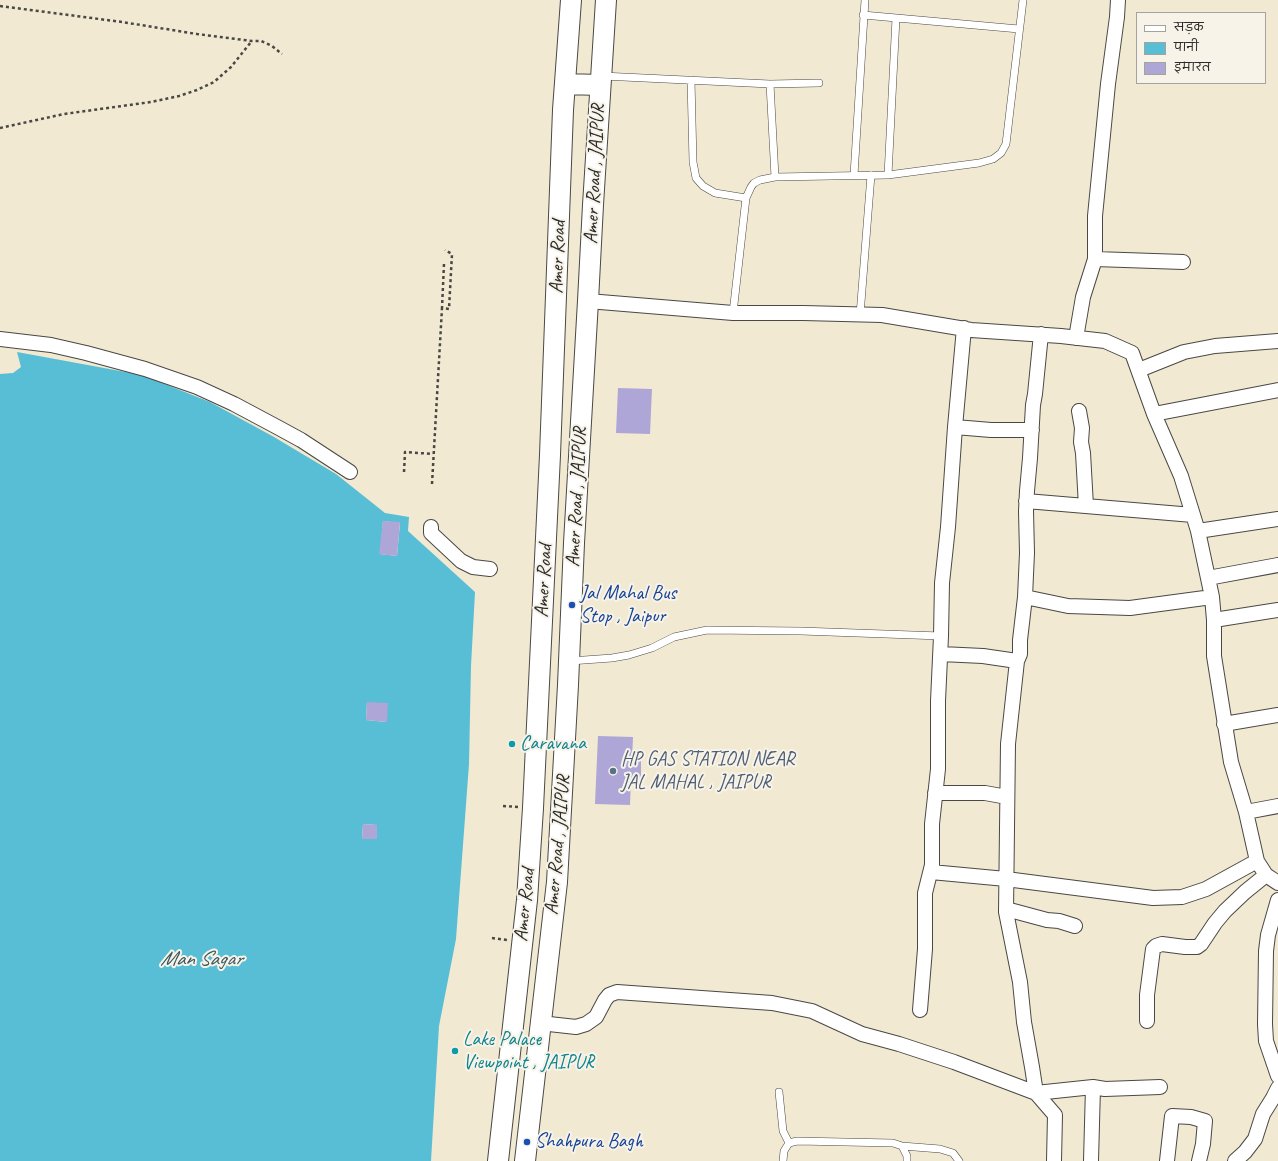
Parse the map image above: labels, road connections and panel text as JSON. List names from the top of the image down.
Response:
{
  "streets": {
    "main road": ["Amer Road , JAIPUR", "Amer Road"]
  },
  "water": ["Man Sagar"],
  "places": [
    "Jal Mahal Bus Stop , Jaipur",
    "Caravana",
    "HP GAS STATION NEAR JAL MAHAL , JAIPUR",
    "Lake Palace Viewpoint , JAIPUR",
    "Shahpura Bagh"
  ],
  "legend": ["सड़क", "पानी", "इमारत"]
}
